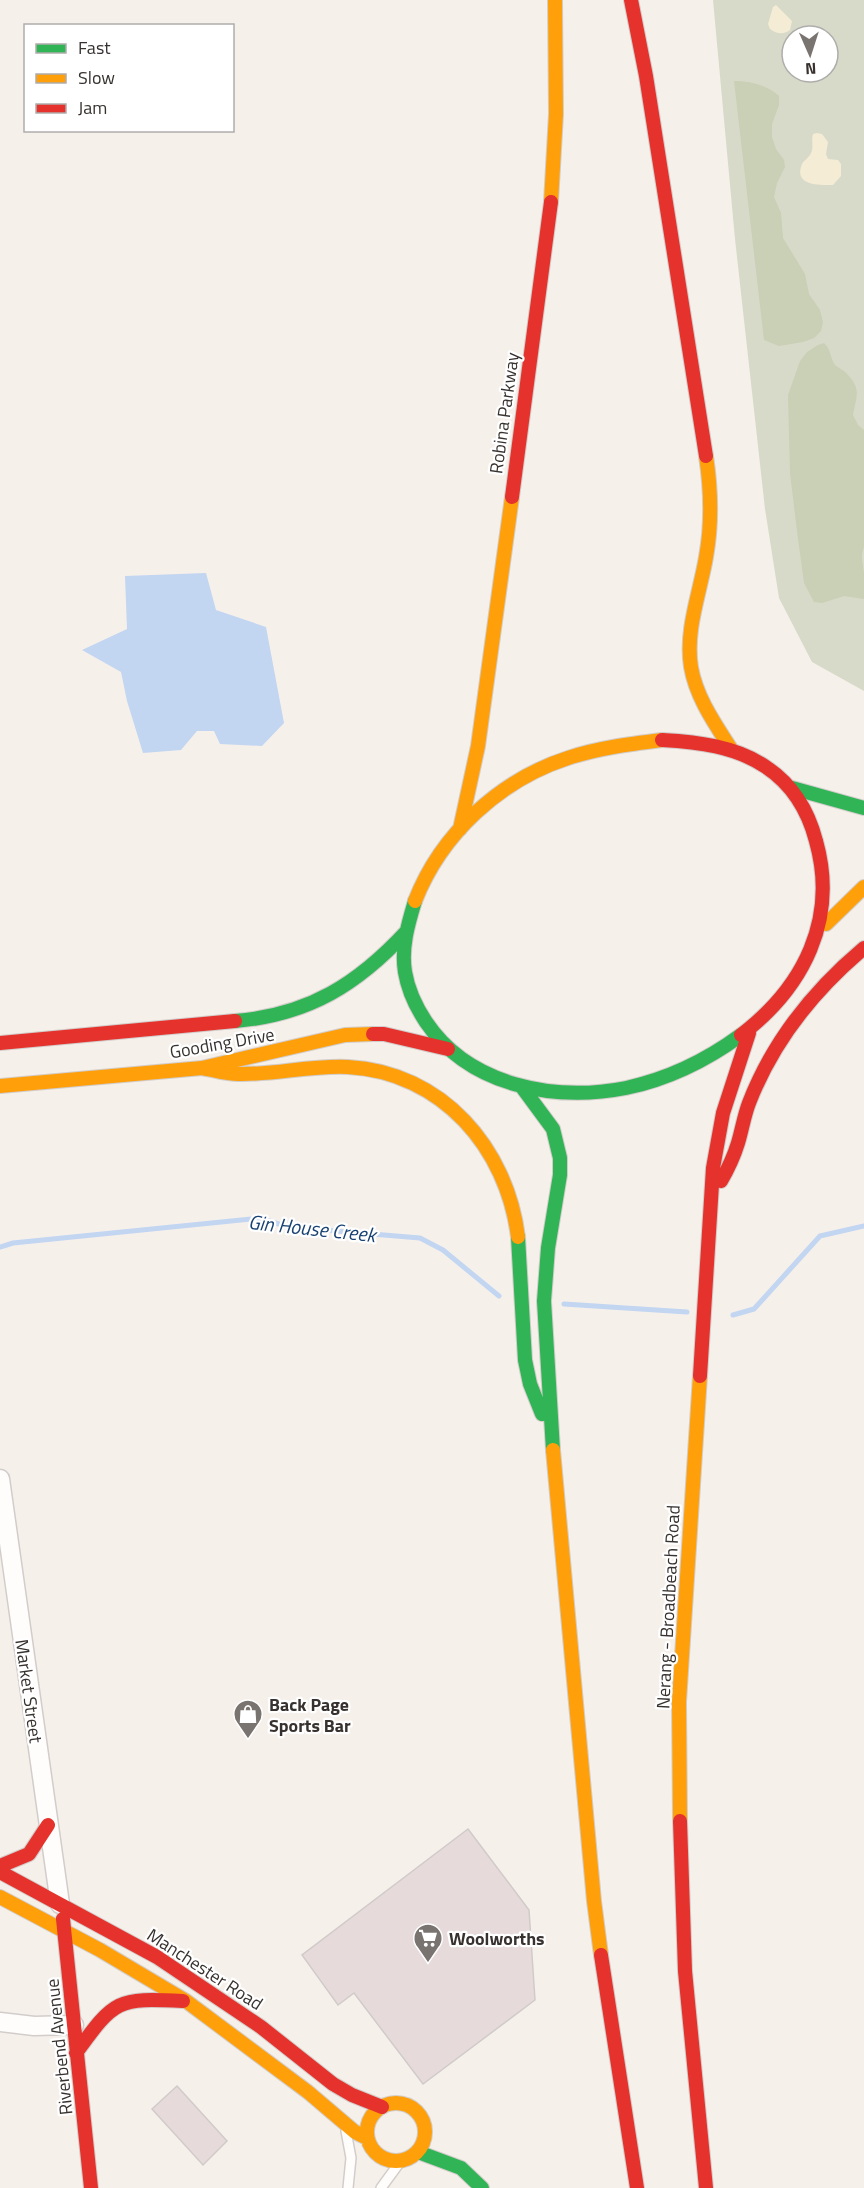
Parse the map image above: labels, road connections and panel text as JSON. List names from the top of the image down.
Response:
{
  "streets": {
    "main road": [
      "Robina Parkway",
      "Gooding Drive",
      "Nerang - Broadbeach Road",
      "Manchester Road",
      "Riverbend Avenue"
    ],
    "street": ["Market Street"]
  },
  "crossings": [
    ["Market Street", "Manchester Road"],
    ["Market Street", "Riverbend Avenue"],
    ["Manchester Road", "Riverbend Avenue"]
  ],
  "water": ["Gin House Creek"],
  "places": {
    "shop": ["Back Page Sports Bar"],
    "supermarket": ["Woolworths"]
  },
  "legend": ["Fast", "Slow", "Jam"],
  "north": "bottom"
}
